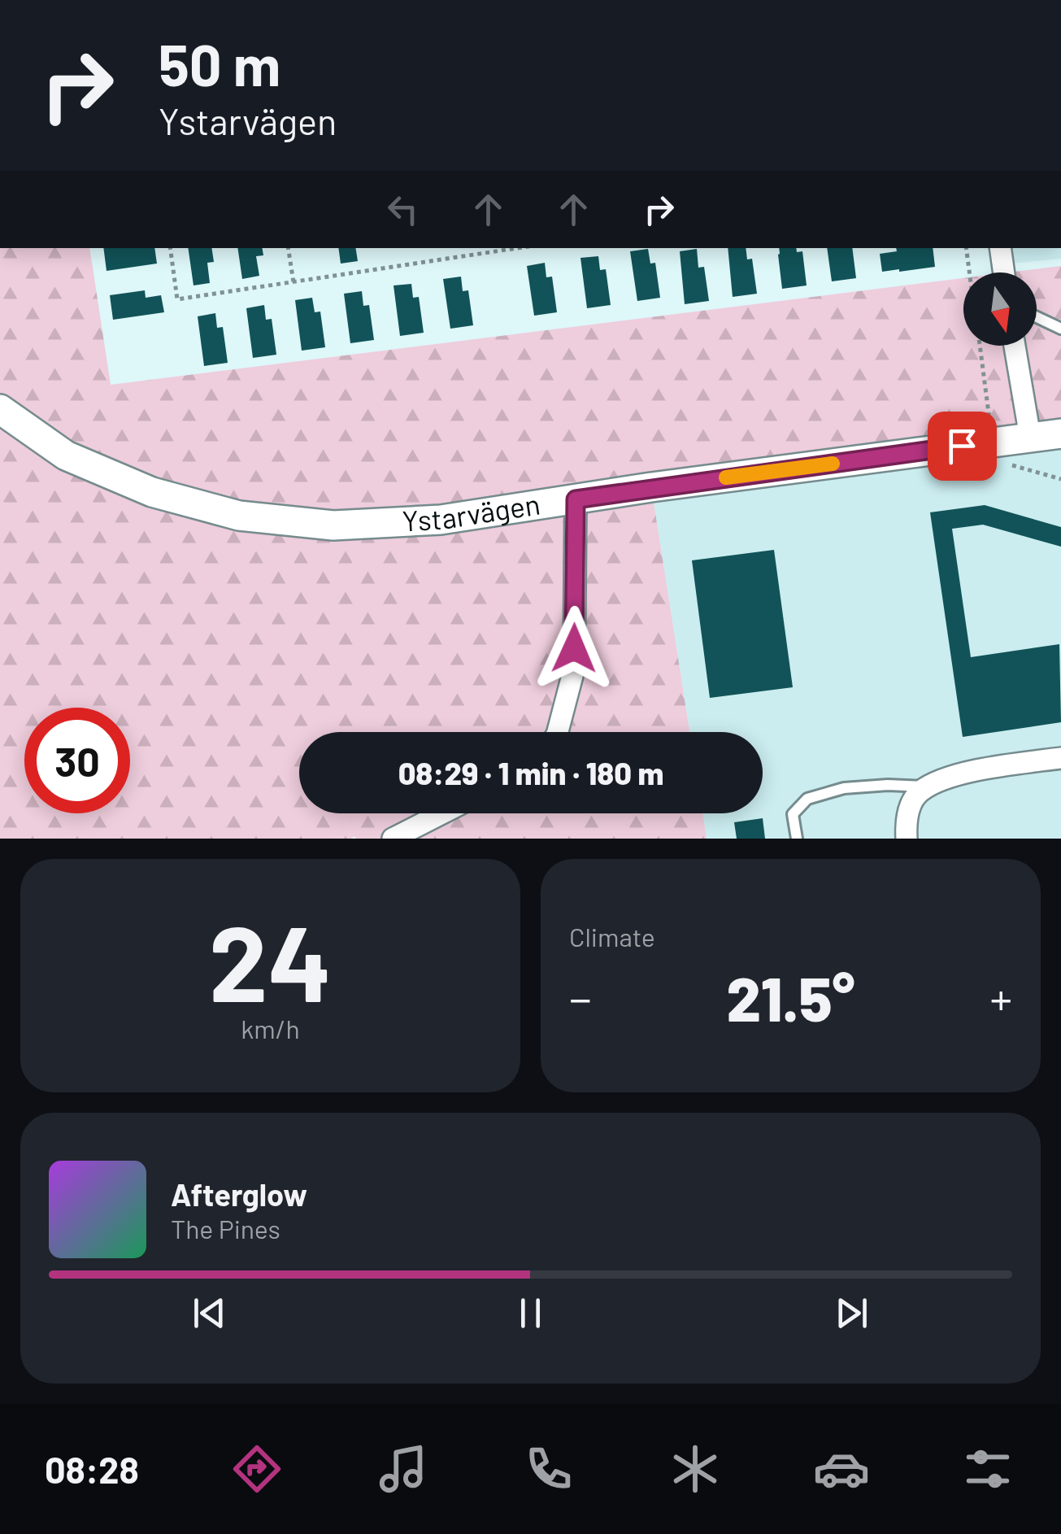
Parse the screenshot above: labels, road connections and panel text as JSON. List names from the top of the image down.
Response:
{
  "streets": {
    "street": ["Ystarvägen"]
  },
  "north": "bottom",
  "page": {
    "turn": ["50 m", "Ystarvägen"],
    "limit": "30",
    "trip": "08:29 · 1 min · 180 m",
    "tile": [
      ["24", "km/h"],
      "Climate"
    ],
    "heat": ["−", "21.5°", "+"],
    "song": ["Afterglow", "The Pines"],
    "tabs": "08:28"
  }
}
